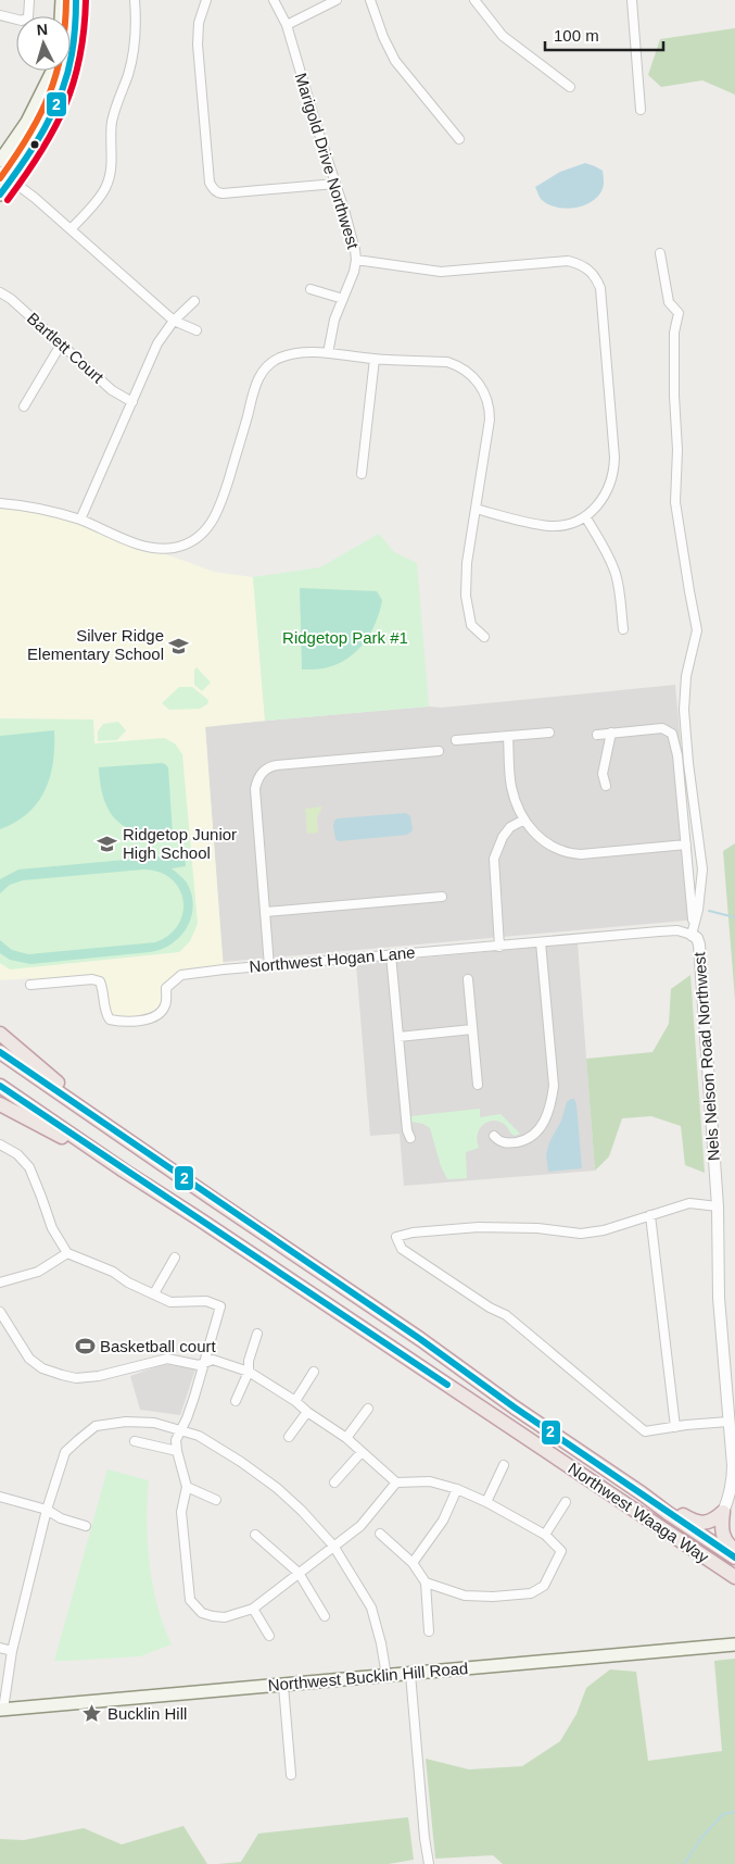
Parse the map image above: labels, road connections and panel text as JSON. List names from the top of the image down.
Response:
{
  "streets": {
    "highway": ["Northwest Waaga Way"],
    "main road": ["Northwest Bucklin Hill Road"],
    "street": [
      "Marigold Drive Northwest",
      "Bartlett Court",
      "Northwest Hogan Lane",
      "Nels Nelson Road Northwest"
    ]
  },
  "crossings": [
    ["Northwest Hogan Lane", "Nels Nelson Road Northwest"]
  ],
  "parks": ["Ridgetop Park #1"],
  "places": {
    "school or university": ["Silver Ridge Elementary School", "Ridgetop Junior High School"],
    "sports": ["Basketball court"],
    "place": ["Bucklin Hill"]
  },
  "lines": ["transit line 2"],
  "scale_bar": "100 m",
  "north": "top"
}
